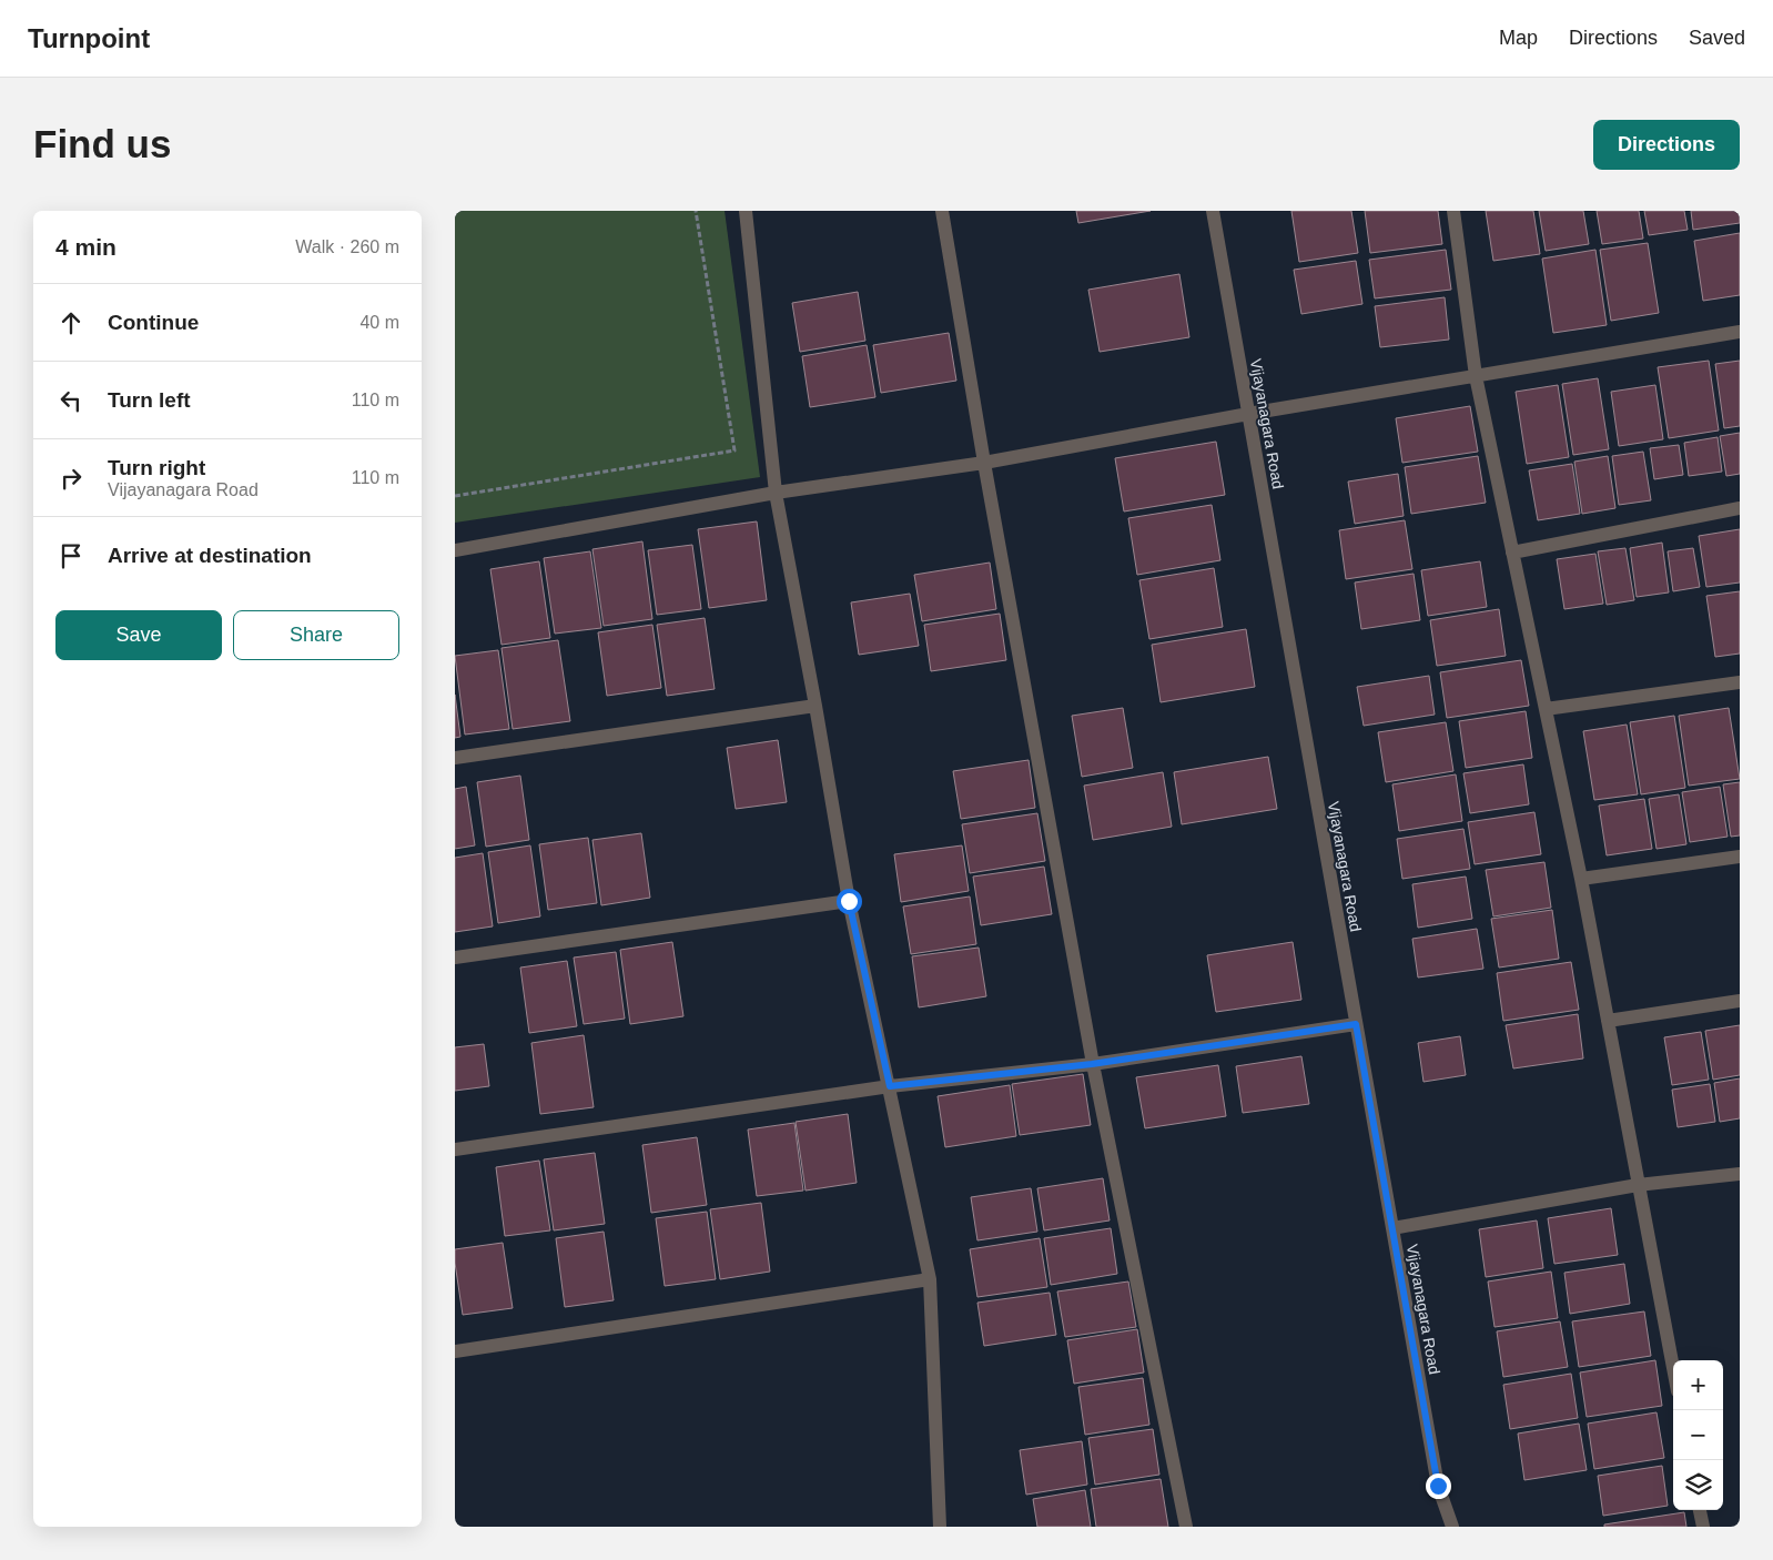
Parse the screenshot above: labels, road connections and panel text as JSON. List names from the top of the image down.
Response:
{
  "streets": {
    "street": ["Vijayanagara Road"]
  },
  "page": {
    "header": "Turnpoint",
    "nav": ["Map", "Directions", "Saved"],
    "buttons": [
      "Directions",
      ["Save", "Share"]
    ],
    "title": "Find us",
    "heading": ["4 min", "Walk · 260 m"],
    "list": [
      ["Continue", "40 m"],
      ["Turn left", "110 m"],
      ["Turn right", "Vijayanagara Road", "110 m"],
      "Arrive at destination"
    ],
    "map_buttons": ["+", "−"]
  }
}
